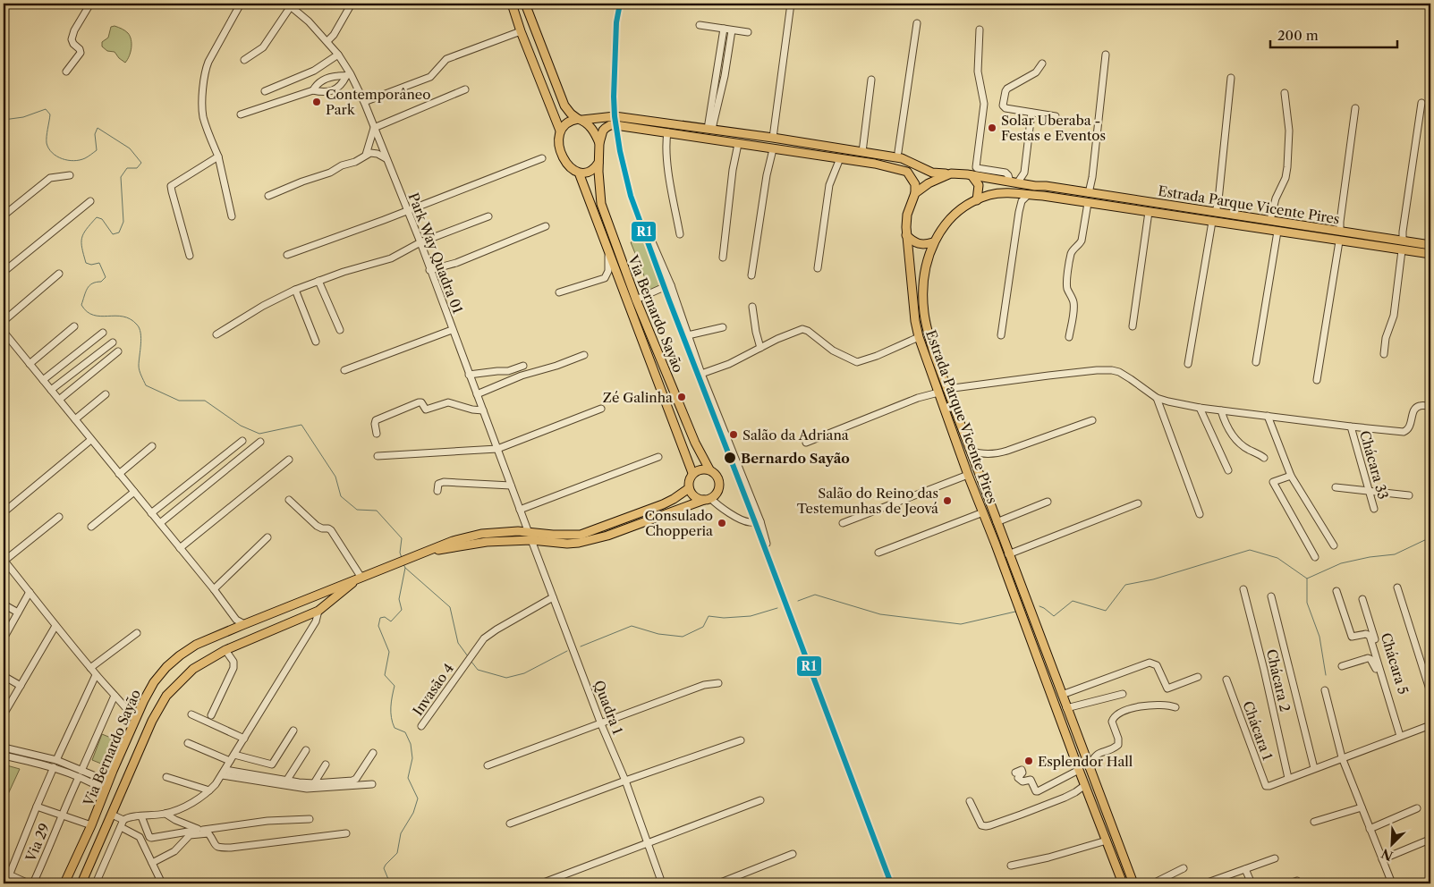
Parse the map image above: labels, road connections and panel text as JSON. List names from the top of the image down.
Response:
{
  "streets": {
    "main road": ["Estrada Parque Vicente Pires", "Via Bernardo Sayão"],
    "street": [
      "Park Way Quadra 01",
      "Chácara 33",
      "Chácara 5",
      "Chácara 2",
      "Invasão 4",
      "Quadra 1",
      "Chácara 1",
      "Via 29"
    ]
  },
  "crossings": [
    ["Park Way Quadra 01", "Via Bernardo Sayão"],
    ["Park Way Quadra 01", "Quadra 1"],
    ["Via Bernardo Sayão", "Quadra 1"],
    ["Via Bernardo Sayão", "Via 29"],
    ["Chácara 2", "Chácara 1"],
    ["Invasão 4", "Quadra 1"]
  ],
  "places": [
    "Contemporâneo Park",
    "Solar Uberaba - Festas e Eventos",
    "Zé Galinha",
    "Salão da Adriana",
    "Bernardo Sayão",
    "Salão do Reino das Testemunhas de Jeová",
    "Consulado Chopperia",
    "Esplendor Hall"
  ],
  "lines": ["transit line R1"],
  "scale_bar": "200 m",
  "north": "bottom left"
}
